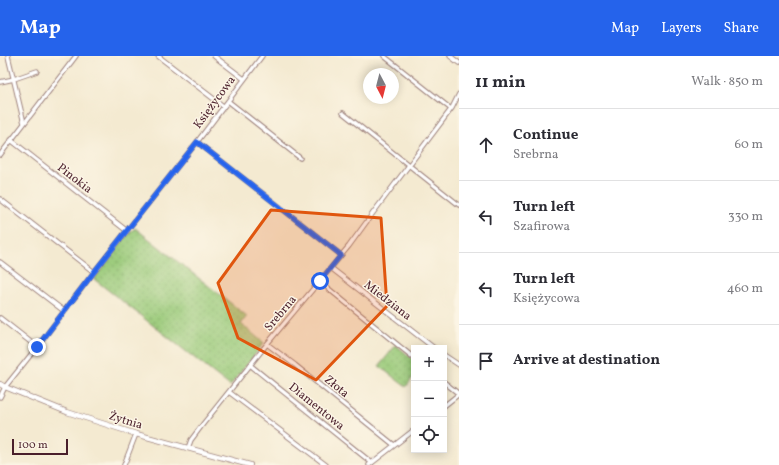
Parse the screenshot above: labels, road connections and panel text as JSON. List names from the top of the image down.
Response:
{
  "streets": {
    "street": [
      "Księżycowa",
      "Pinokia",
      "Miedziana",
      "Srebrna",
      "Złota",
      "Diamentowa",
      "Żytnia"
    ]
  },
  "crossings": [
    ["Księżycowa", "Pinokia"],
    ["Księżycowa", "Żytnia"],
    ["Miedziana", "Srebrna"],
    ["Srebrna", "Złota"],
    ["Srebrna", "Diamentowa"],
    ["Srebrna", "Żytnia"]
  ],
  "scale_bar": "100 m",
  "north": "bottom",
  "page": {
    "header": "Map",
    "nav": ["Map", "Layers", "Share"],
    "heading": ["11 min", "Walk · 850 m"],
    "list": [
      ["Continue", "Srebrna", "60 m"],
      ["Turn left", "Szafirowa", "330 m"],
      ["Turn left", "Księżycowa", "460 m"],
      "Arrive at destination"
    ],
    "map_buttons": ["+", "−"],
    "scale": "100 m"
  }
}
